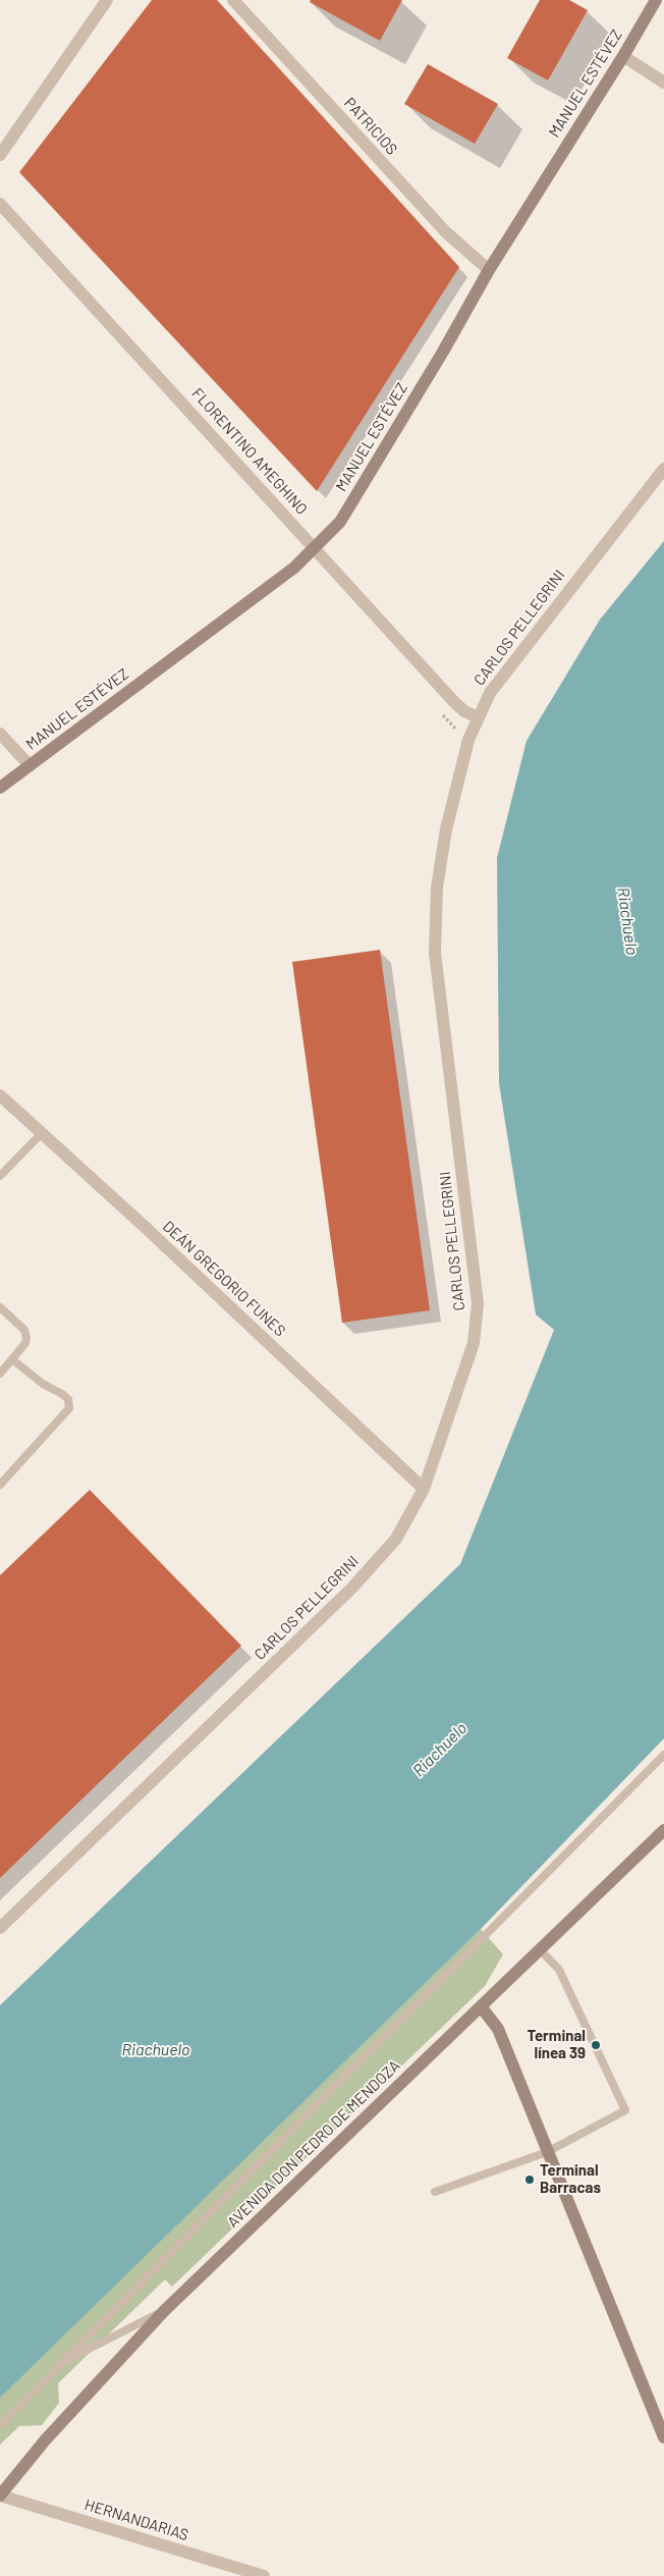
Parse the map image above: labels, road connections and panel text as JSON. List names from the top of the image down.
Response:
{
  "streets": {
    "main road": ["MANUEL ESTÉVEZ", "AVENIDA DON PEDRO DE MENDOZA"],
    "street": [
      "PATRICIOS",
      "FLORENTINO AMEGHINO",
      "CARLOS PELLEGRINI",
      "DEÁN GREGORIO FUNES",
      "HERNANDARIAS"
    ]
  },
  "crossings": [
    ["MANUEL ESTÉVEZ", "PATRICIOS"],
    ["MANUEL ESTÉVEZ", "FLORENTINO AMEGHINO"],
    ["FLORENTINO AMEGHINO", "CARLOS PELLEGRINI"],
    ["CARLOS PELLEGRINI", "DEÁN GREGORIO FUNES"],
    ["AVENIDA DON PEDRO DE MENDOZA", "HERNANDARIAS"]
  ],
  "water": ["Riachuelo"],
  "places": ["Terminal línea 39", "Terminal Barracas"]
}
